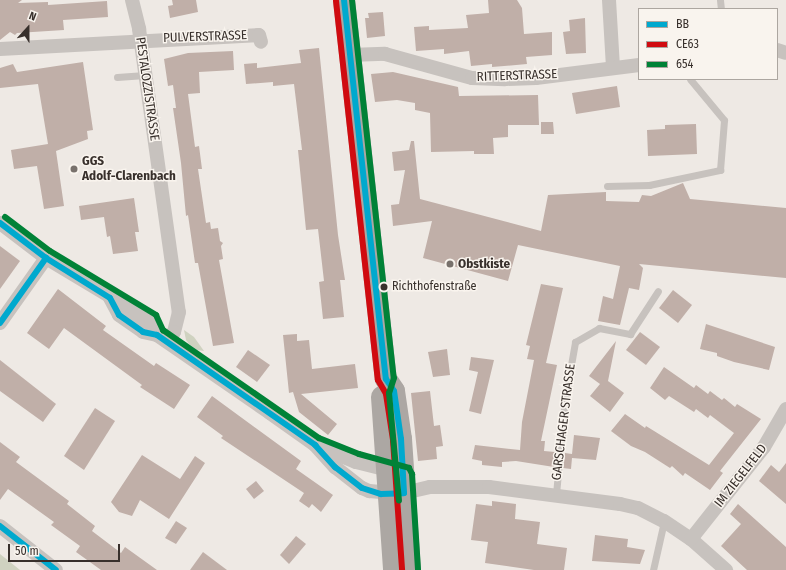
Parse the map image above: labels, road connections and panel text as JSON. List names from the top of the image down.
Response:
{
  "streets": {
    "street": [
      "PULVERSTRASSE",
      "RITTERSTRASSE",
      "PESTALOZZISTRASSE",
      "GARSCHAGER STRASSE",
      "IM ZIEGELFELD"
    ]
  },
  "crossings": [
    ["PULVERSTRASSE", "PESTALOZZISTRASSE"],
    ["GARSCHAGER STRASSE", "IM ZIEGELFELD"]
  ],
  "places": ["GGS Adolf-Clarenbach", "Obstkiste", "Richthofenstraße"],
  "lines": ["transit line BB", "transit line 654", "transit line CE63"],
  "legend": ["BB", "CE63", "654"],
  "scale_bar": "50 m",
  "north": "top"
}
